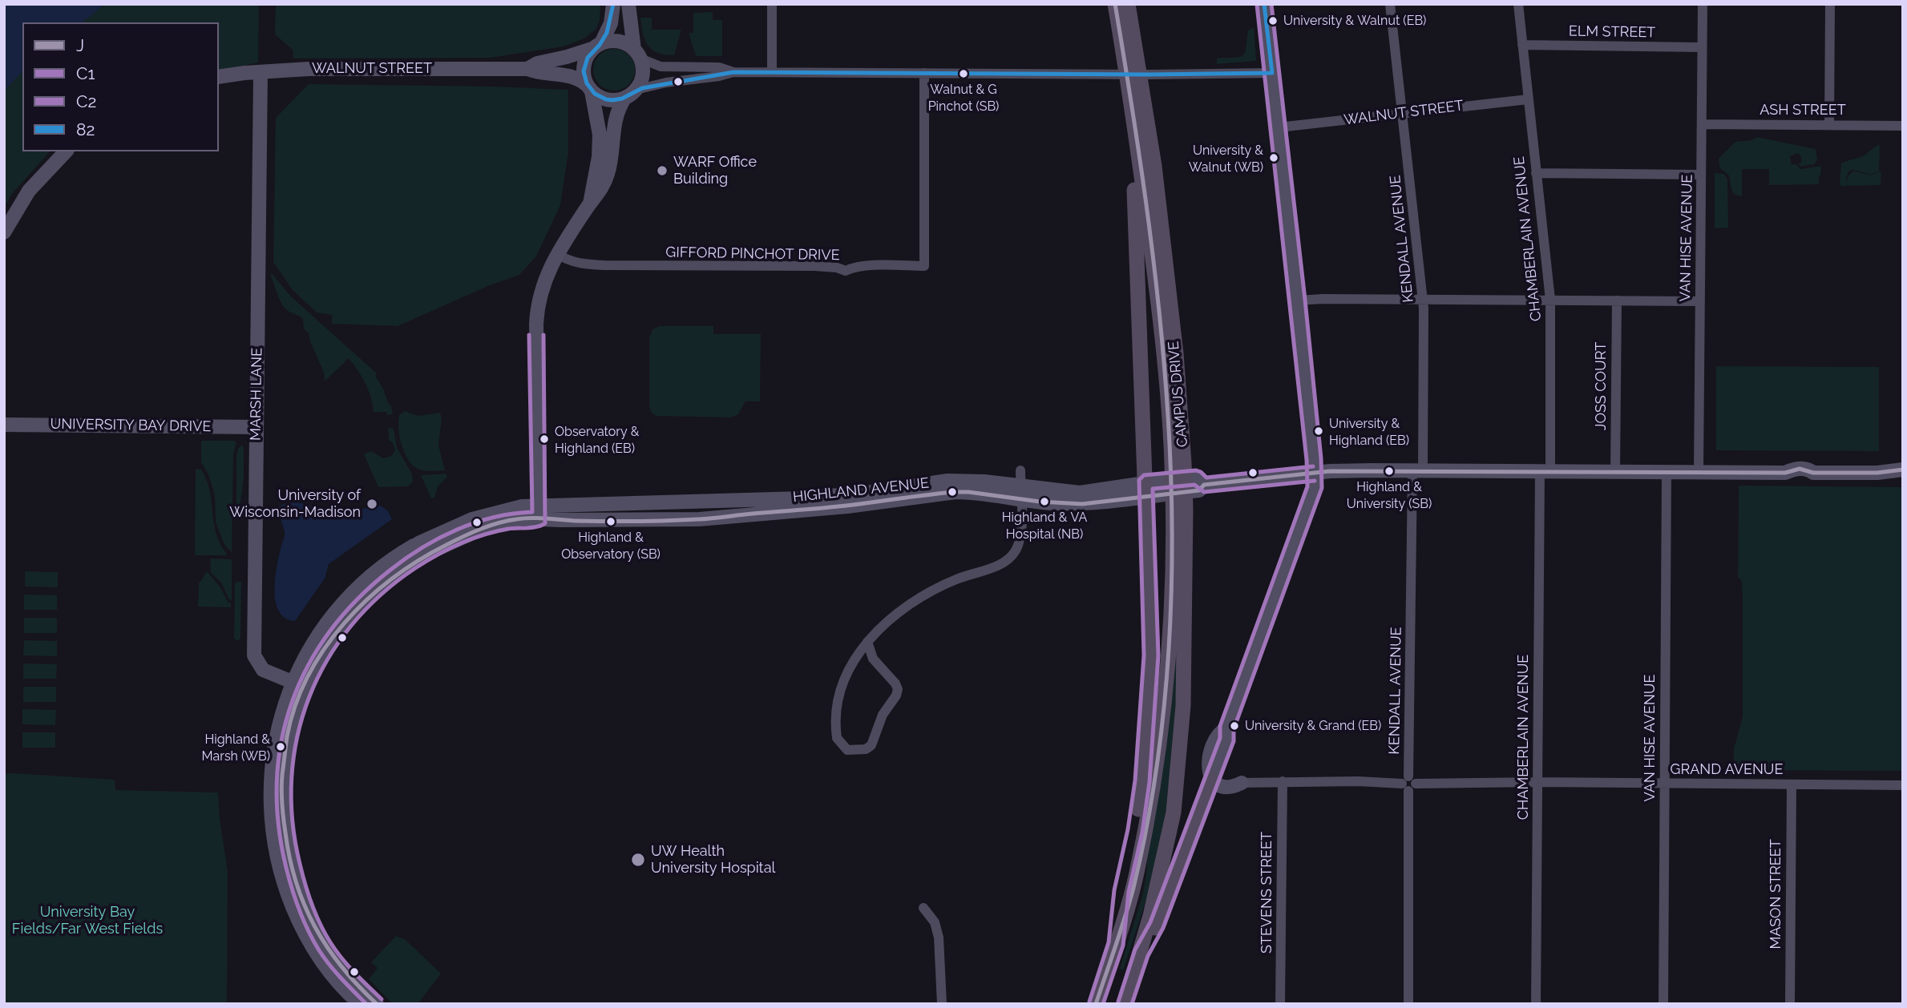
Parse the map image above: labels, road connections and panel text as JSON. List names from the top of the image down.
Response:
{
  "streets": {
    "main road": ["CAMPUS DRIVE"],
    "street": [
      "ELM STREET",
      "WALNUT STREET",
      "ASH STREET",
      "VAN HISE AVENUE",
      "KENDALL AVENUE",
      "CHAMBERLAIN AVENUE",
      "GIFFORD PINCHOT DRIVE",
      "JOSS COURT",
      "MARSH LANE",
      "UNIVERSITY BAY DRIVE",
      "HIGHLAND AVENUE",
      "GRAND AVENUE",
      "STEVENS STREET",
      "MASON STREET"
    ]
  },
  "crossings": [
    ["ELM STREET", "VAN HISE AVENUE"],
    ["ELM STREET", "CHAMBERLAIN AVENUE"],
    ["WALNUT STREET", "KENDALL AVENUE"],
    ["WALNUT STREET", "CHAMBERLAIN AVENUE"],
    ["WALNUT STREET", "MARSH LANE"],
    ["ASH STREET", "VAN HISE AVENUE"],
    ["VAN HISE AVENUE", "HIGHLAND AVENUE"],
    ["VAN HISE AVENUE", "GRAND AVENUE"],
    ["KENDALL AVENUE", "HIGHLAND AVENUE"],
    ["KENDALL AVENUE", "GRAND AVENUE"],
    ["CHAMBERLAIN AVENUE", "HIGHLAND AVENUE"],
    ["CHAMBERLAIN AVENUE", "GRAND AVENUE"],
    ["JOSS COURT", "HIGHLAND AVENUE"],
    ["MARSH LANE", "UNIVERSITY BAY DRIVE"],
    ["MARSH LANE", "HIGHLAND AVENUE"],
    ["GRAND AVENUE", "STEVENS STREET"],
    ["GRAND AVENUE", "MASON STREET"]
  ],
  "parks": ["University Bay Fields/Far West Fields"],
  "places": [
    "University & Walnut (EB)",
    "Walnut & G Pinchot (SB)",
    "University & Walnut (WB)",
    "WARF Office Building",
    "University & Highland (EB)",
    "Observatory & Highland (EB)",
    "Highland & University (SB)",
    "Highland & VA Hospital (NB)",
    "University of Wisconsin-Madison",
    "Highland & Observatory (SB)",
    "University & Grand (EB)",
    "Highland & Marsh (WB)",
    "UW Health University Hospital"
  ],
  "lines": [
    "transit line J",
    "transit line C1",
    "transit line 82",
    "transit line C2"
  ],
  "legend": [
    "J",
    "C1",
    "C2",
    "82"
  ]
}
